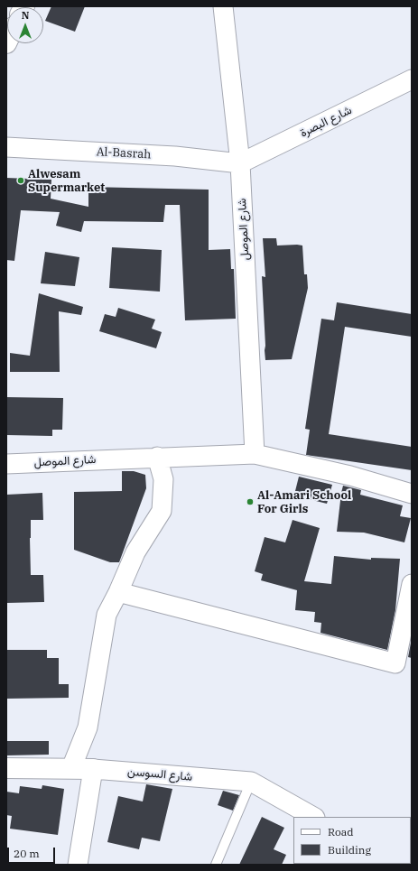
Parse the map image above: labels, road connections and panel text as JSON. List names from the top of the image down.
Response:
{
  "streets": {
    "street": [
      "شارع البصرة",
      "Al-Basrah",
      "شارع الموصل",
      "شارع السوسن"
    ]
  },
  "crossings": [
    ["شارع البصرة", "Al-Basrah"],
    ["شارع البصرة", "شارع الموصل"],
    ["Al-Basrah", "شارع الموصل"]
  ],
  "places": ["Alwesam Supermarket", "Al-Amari School For Girls"],
  "legend": ["Road", "Building"],
  "scale_bar": "20 m",
  "north": "top"
}
